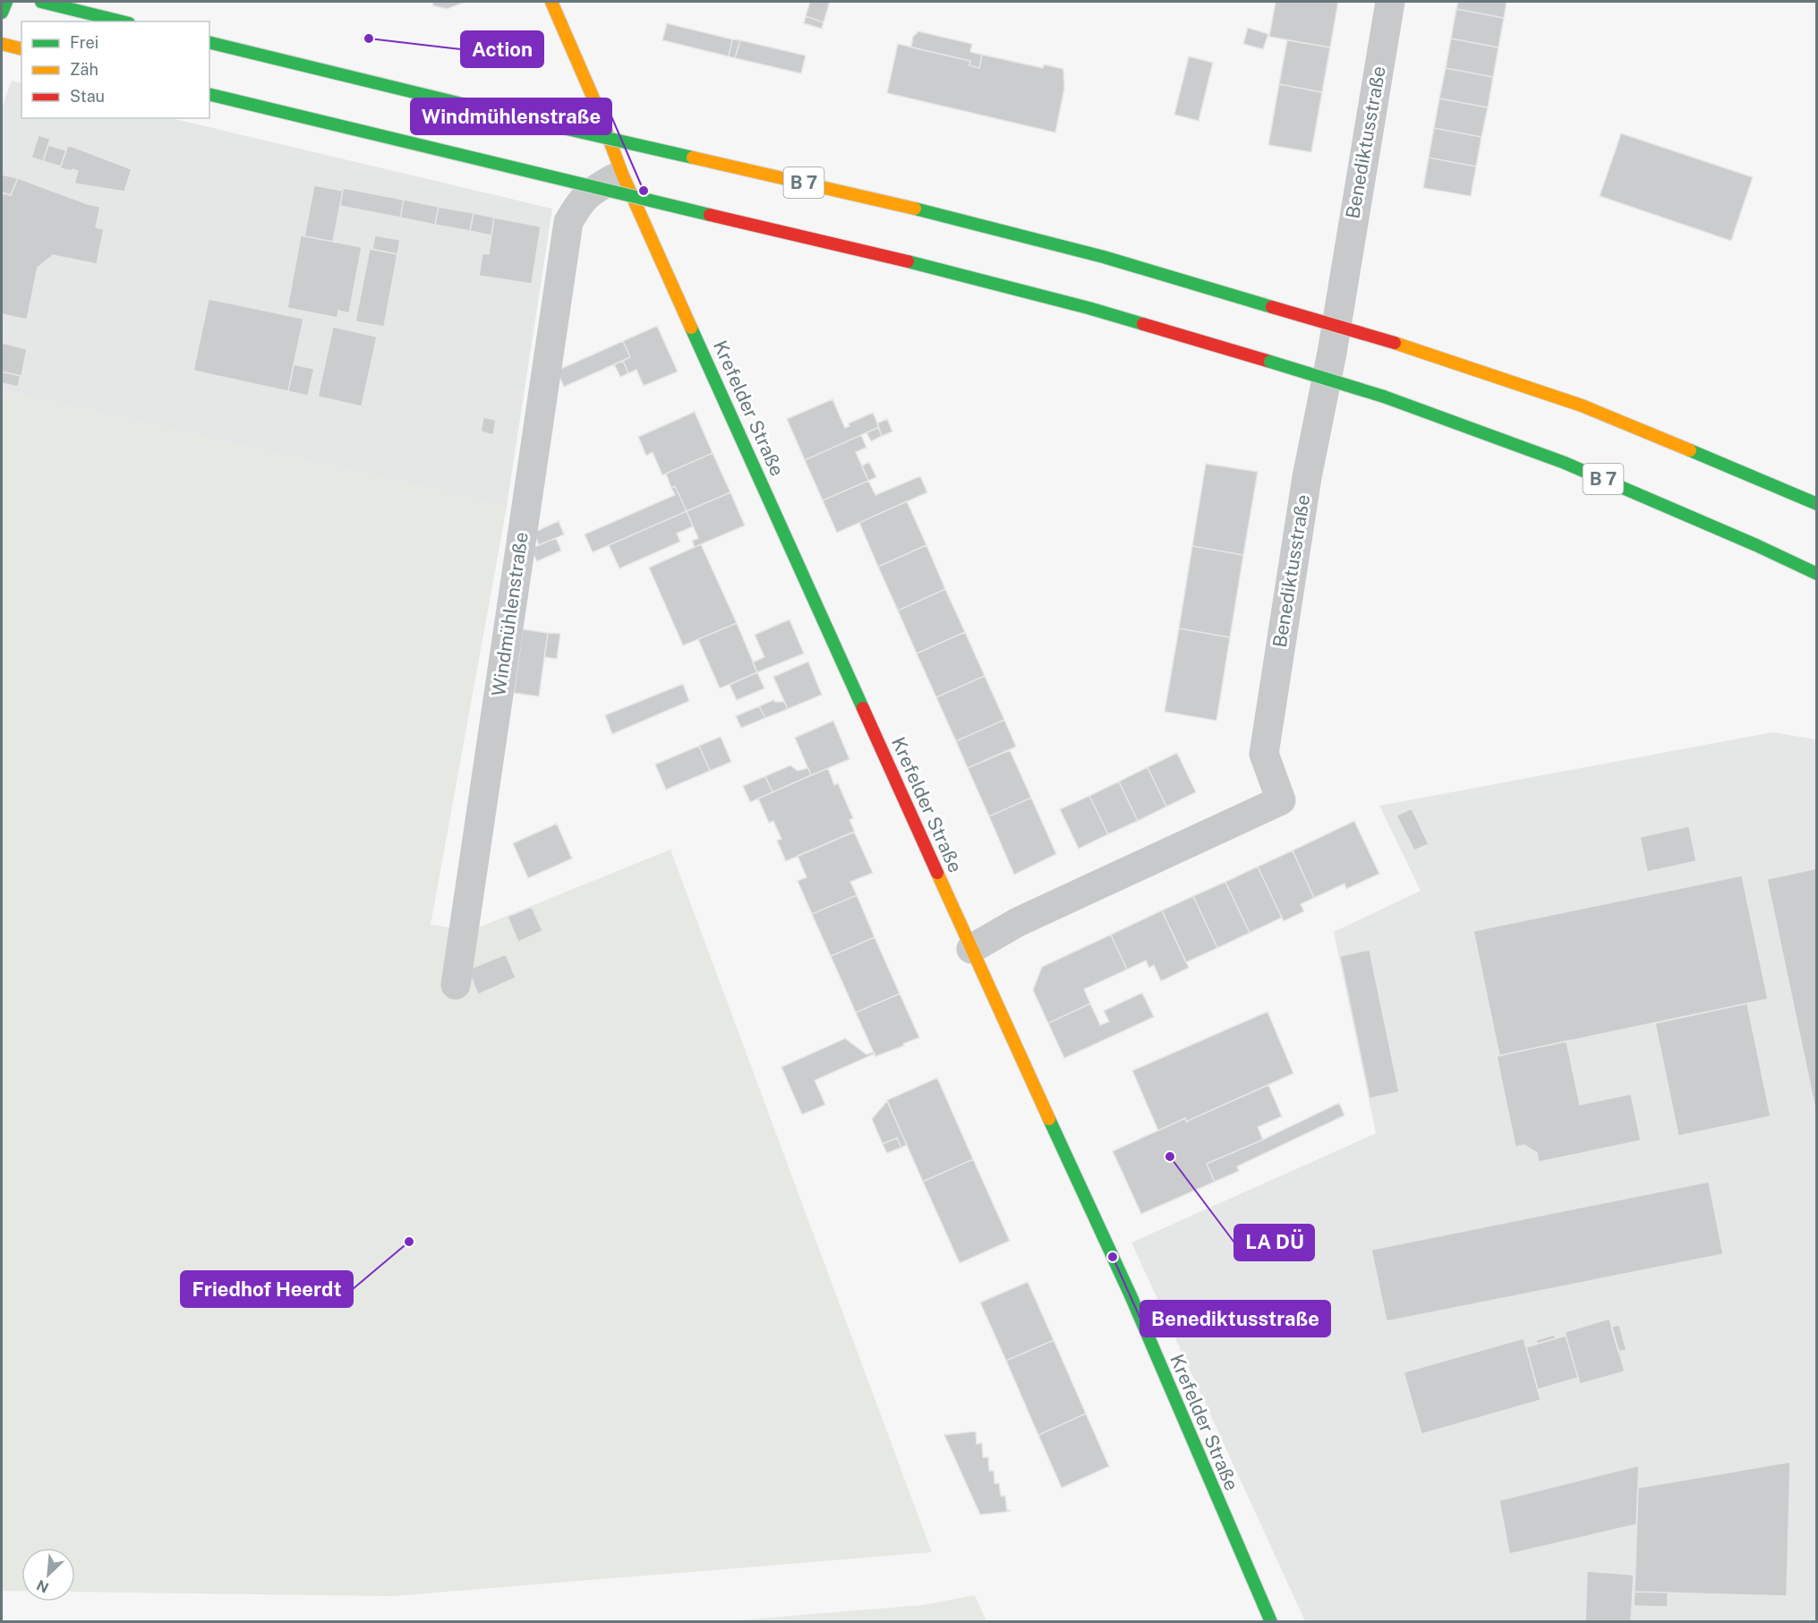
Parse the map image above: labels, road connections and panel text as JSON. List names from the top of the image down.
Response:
{
  "streets": {
    "main road": ["B 7", "Krefelder Straße"],
    "street": ["Benediktusstraße", "Windmühlenstraße"]
  },
  "crossings": [
    ["Benediktusstraße", "Krefelder Straße"],
    ["Krefelder Straße", "Windmühlenstraße"]
  ],
  "places": [
    "Action",
    "Windmühlenstraße",
    "LA DÜ",
    "Friedhof Heerdt",
    "Benediktusstraße"
  ],
  "legend": ["Frei", "Zäh", "Stau"],
  "north": "bottom left"
}
